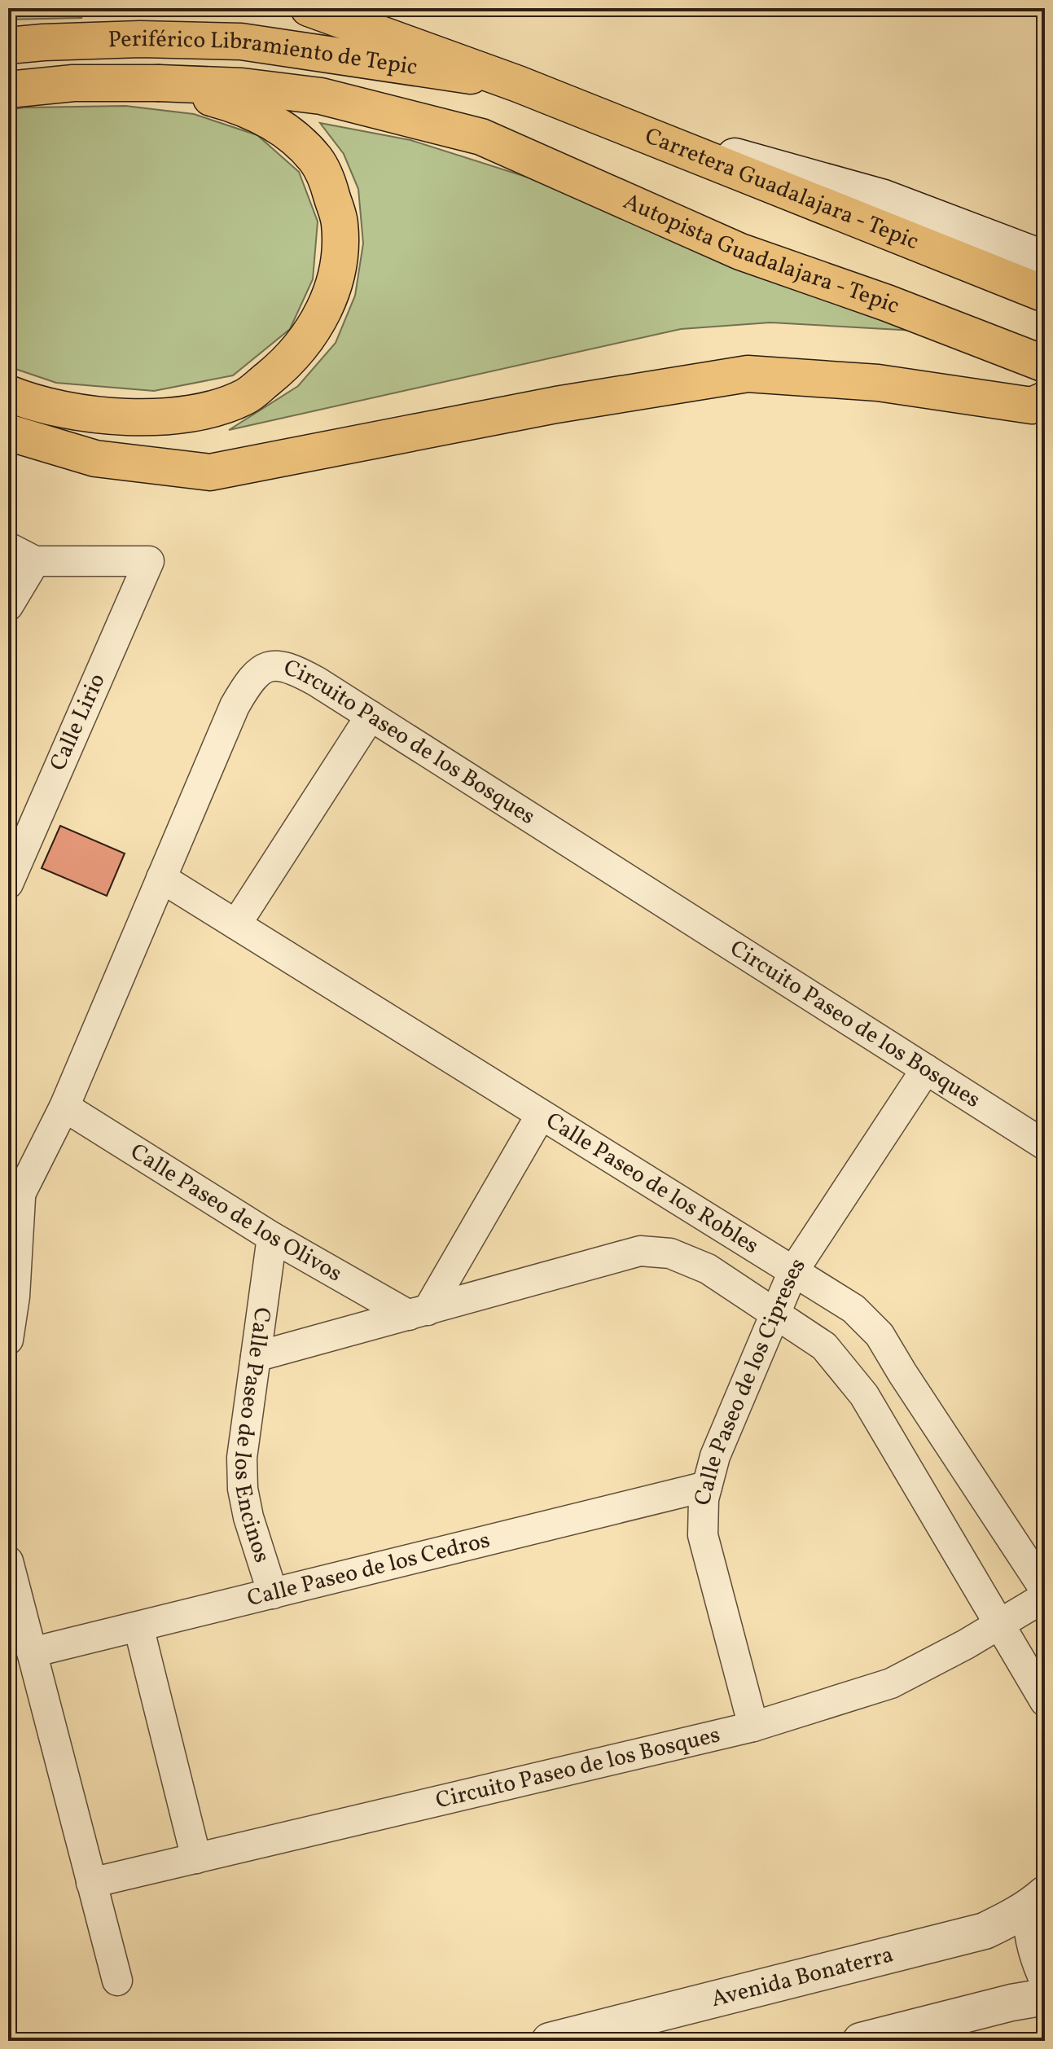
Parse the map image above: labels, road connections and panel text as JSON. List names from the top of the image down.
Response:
{
  "streets": {
    "highway": ["Periférico Libramiento de Tepic", "Carretera Guadalajara - Tepic", "Autopista Guadalajara - Tepic"],
    "street": [
      "Calle Lirio",
      "Circuito Paseo de los Bosques",
      "Calle Paseo de los Robles",
      "Calle Paseo de los Olivos",
      "Calle Paseo de los Cipreses",
      "Calle Paseo de los Encinos",
      "Calle Paseo de los Cedros",
      "Avenida Bonaterra"
    ]
  },
  "crossings": [
    ["Periférico Libramiento de Tepic", "Carretera Guadalajara - Tepic"],
    ["Periférico Libramiento de Tepic", "Autopista Guadalajara - Tepic"],
    ["Circuito Paseo de los Bosques", "Calle Paseo de los Robles"],
    ["Circuito Paseo de los Bosques", "Calle Paseo de los Olivos"],
    ["Circuito Paseo de los Bosques", "Calle Paseo de los Cipreses"],
    ["Calle Paseo de los Robles", "Calle Paseo de los Olivos"],
    ["Calle Paseo de los Robles", "Calle Paseo de los Cipreses"],
    ["Calle Paseo de los Robles", "Calle Paseo de los Encinos"],
    ["Calle Paseo de los Olivos", "Calle Paseo de los Encinos"],
    ["Calle Paseo de los Cipreses", "Calle Paseo de los Cedros"],
    ["Calle Paseo de los Encinos", "Calle Paseo de los Cedros"]
  ]
}
